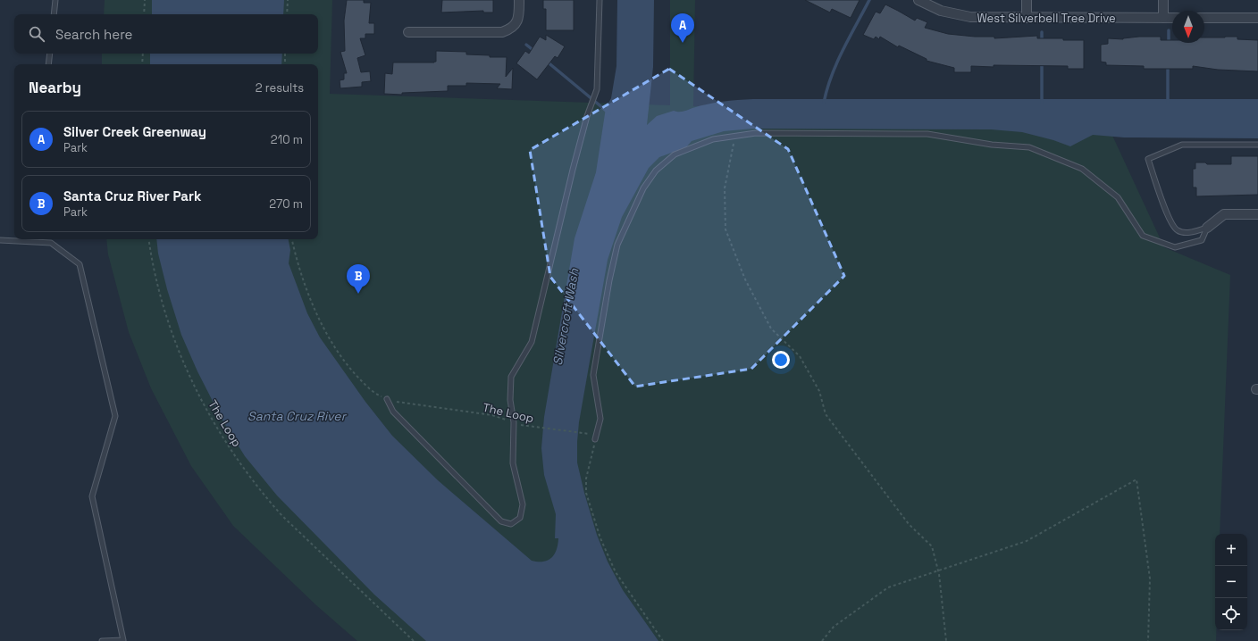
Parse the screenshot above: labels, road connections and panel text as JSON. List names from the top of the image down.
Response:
{
  "streets": {
    "street": ["West Silverbell Tree Drive"],
    "path": ["The Loop"]
  },
  "water": ["Silvercroft Wash", "Santa Cruz River"],
  "north": "bottom",
  "page": {
    "pins": ["A", "B"],
    "search": "Search here",
    "heading": ["Nearby", "2 results"],
    "list": [
      {
        "mark": "A",
        "name": "Silver Creek Greenway",
        "note": "Park",
        "value": "210 m"
      },
      {
        "mark": "B",
        "name": "Santa Cruz River Park",
        "note": "Park",
        "value": "270 m"
      }
    ],
    "map_buttons": ["+", "−"]
  }
}
